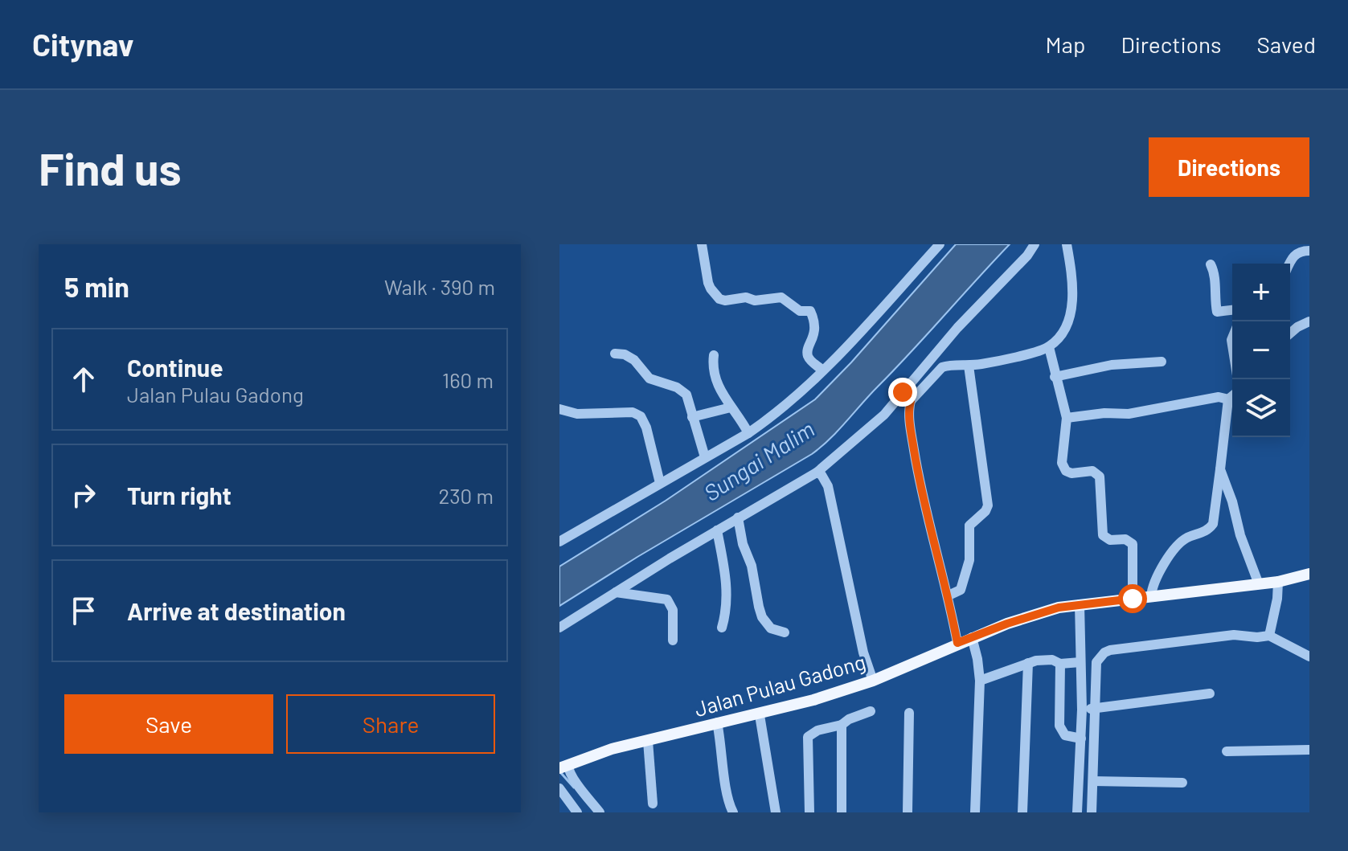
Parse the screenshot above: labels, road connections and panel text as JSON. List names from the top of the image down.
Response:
{
  "streets": {
    "main road": ["Jalan Pulau Gadong"]
  },
  "water": ["Sungai Malim"],
  "page": {
    "header": "Citynav",
    "nav": ["Map", "Directions", "Saved"],
    "buttons": [
      "Directions",
      ["Save", "Share"]
    ],
    "title": "Find us",
    "heading": ["5 min", "Walk · 390 m"],
    "map_buttons": ["+", "−"],
    "list": [
      ["Continue", "Jalan Pulau Gadong", "160 m"],
      ["Turn right", "230 m"],
      "Arrive at destination"
    ]
  }
}
